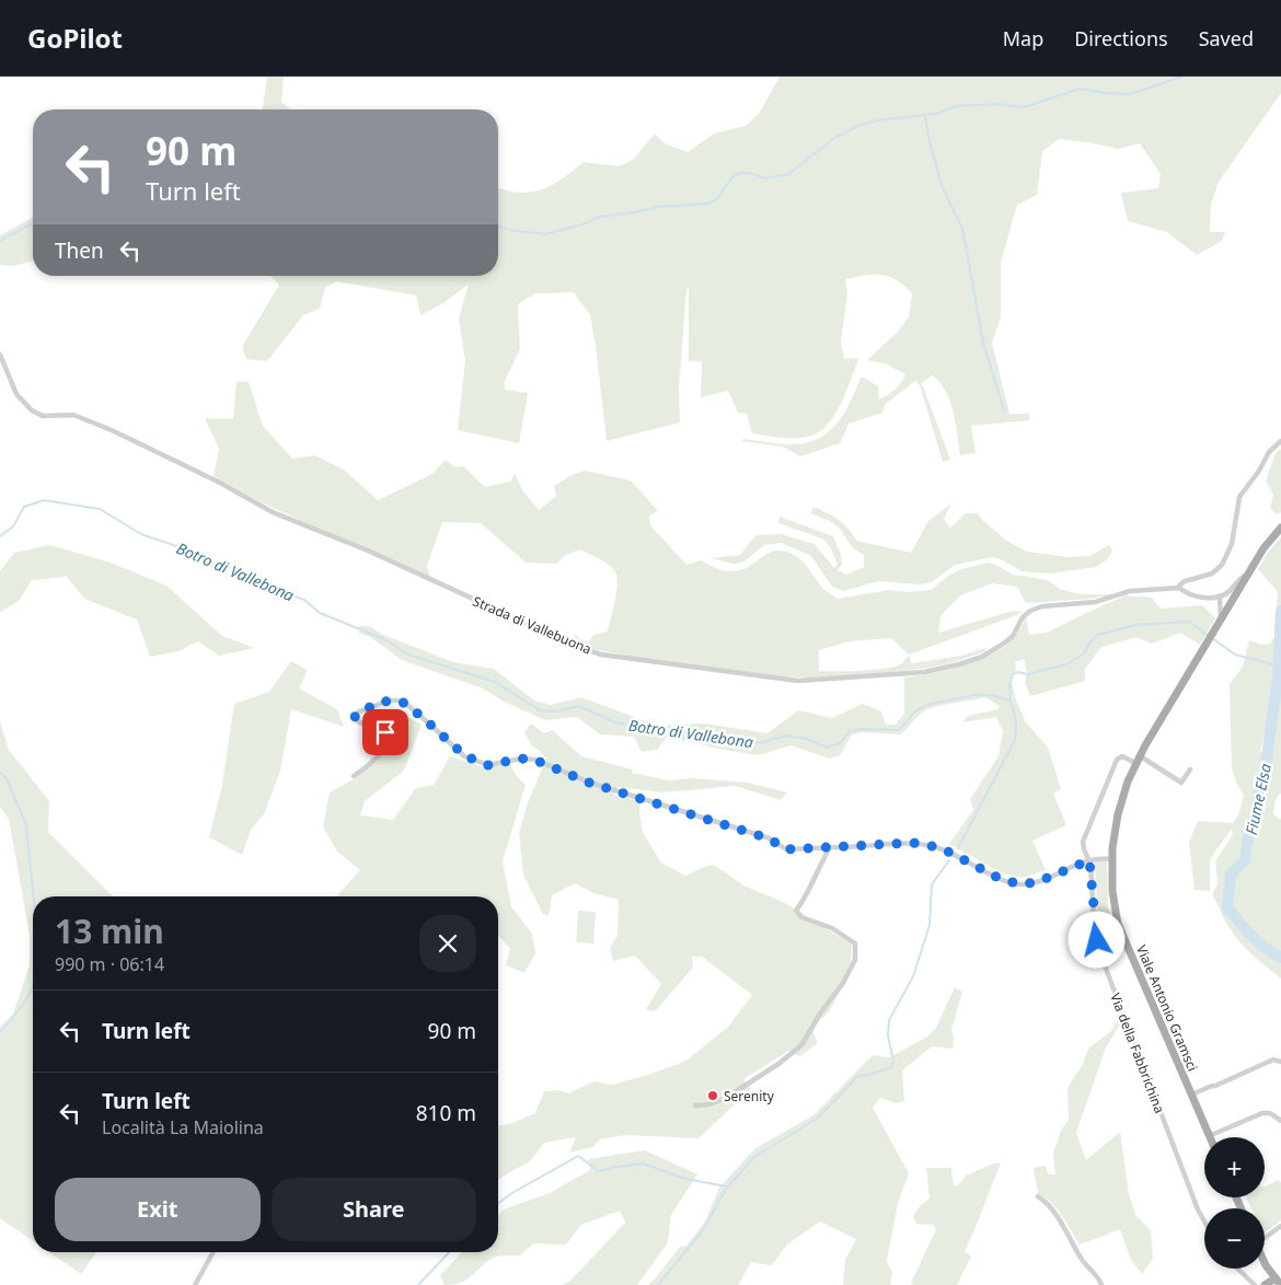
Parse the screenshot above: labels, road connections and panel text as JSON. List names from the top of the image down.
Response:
{
  "streets": {
    "main road": ["Viale Antonio Gramsci"],
    "street": ["Strada di Vallebuona", "Via della Fabbrichina"]
  },
  "crossings": [
    ["Viale Antonio Gramsci", "Via della Fabbrichina"]
  ],
  "water": ["Botro di Vallebona", "Fiume Elsa"],
  "places": ["Serenity"],
  "page": {
    "header": "GoPilot",
    "nav": ["Map", "Directions", "Saved"],
    "turn": ["90 m", "Turn left"],
    "then": "Then",
    "heading": ["13 min", "990 m · 06:14"],
    "list": [
      {
        "name": "Turn left",
        "value": "90 m"
      },
      {
        "name": "Turn left",
        "note": "Località La Maiolina",
        "value": "810 m"
      }
    ],
    "map_buttons": ["+", "−"],
    "buttons": ["Exit", "Share"]
  }
}
